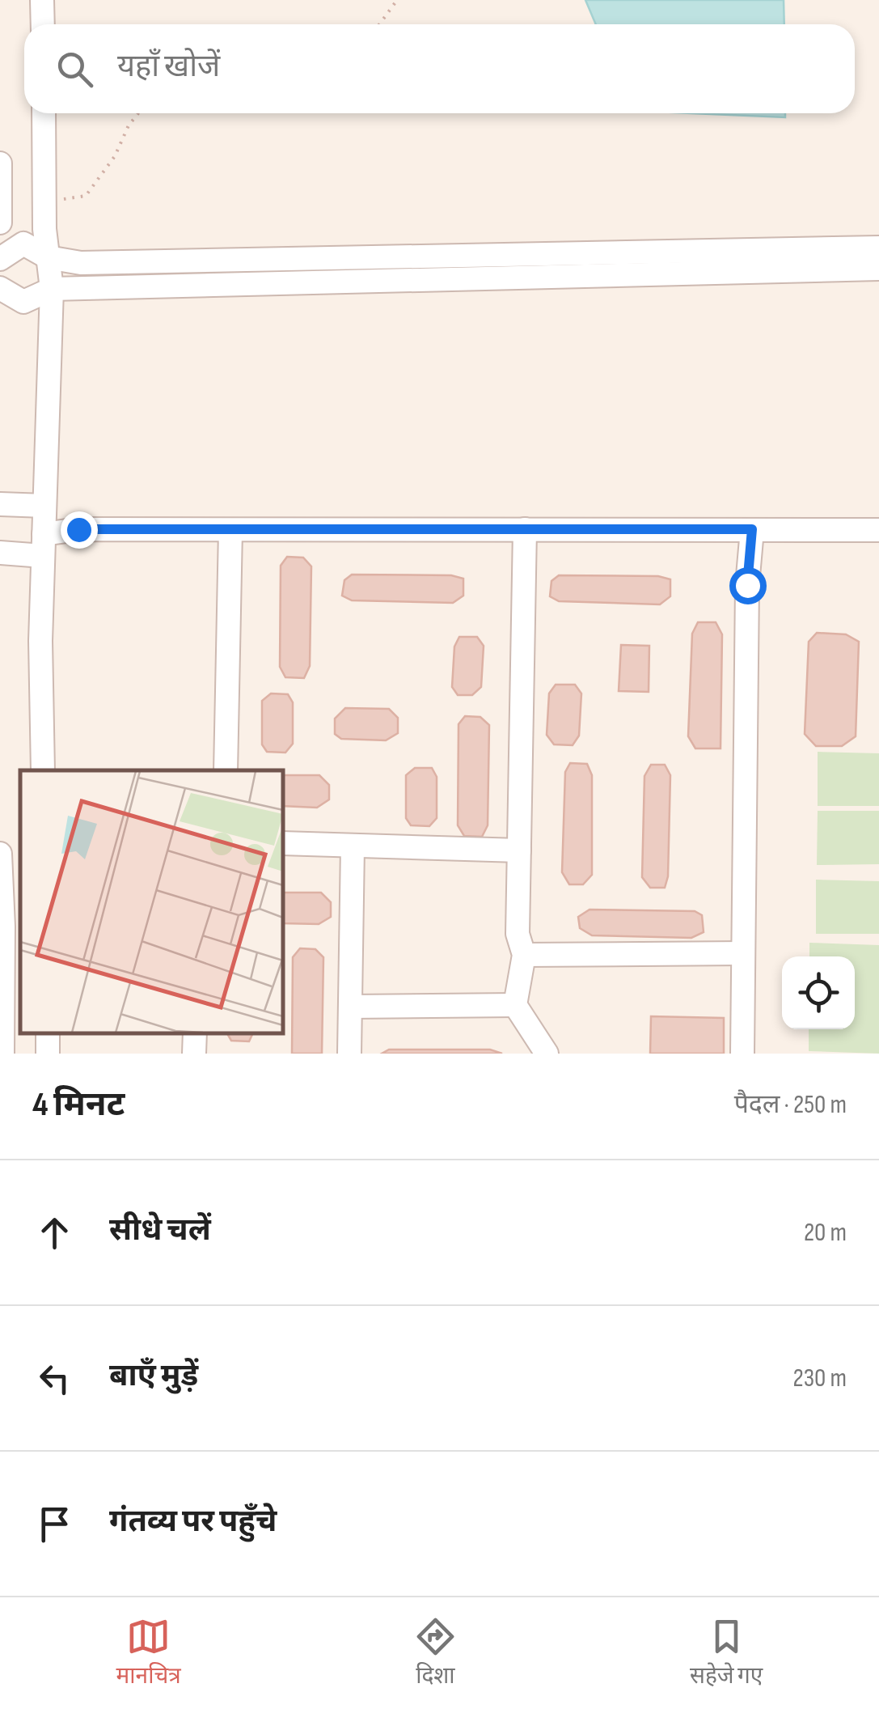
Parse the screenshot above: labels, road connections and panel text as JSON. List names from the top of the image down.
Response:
{
  "page": {
    "search": "यहाँ खोजें",
    "heading": ["4 मिनट", "पैदल · 250 m"],
    "list": [
      ["सीधे चलें", "20 m"],
      ["बाएँ मुड़ें", "230 m"],
      "गंतव्य पर पहुँचे"
    ],
    "nav": ["मानचित्र", "दिशा", "सहेजे गए"]
  }
}
